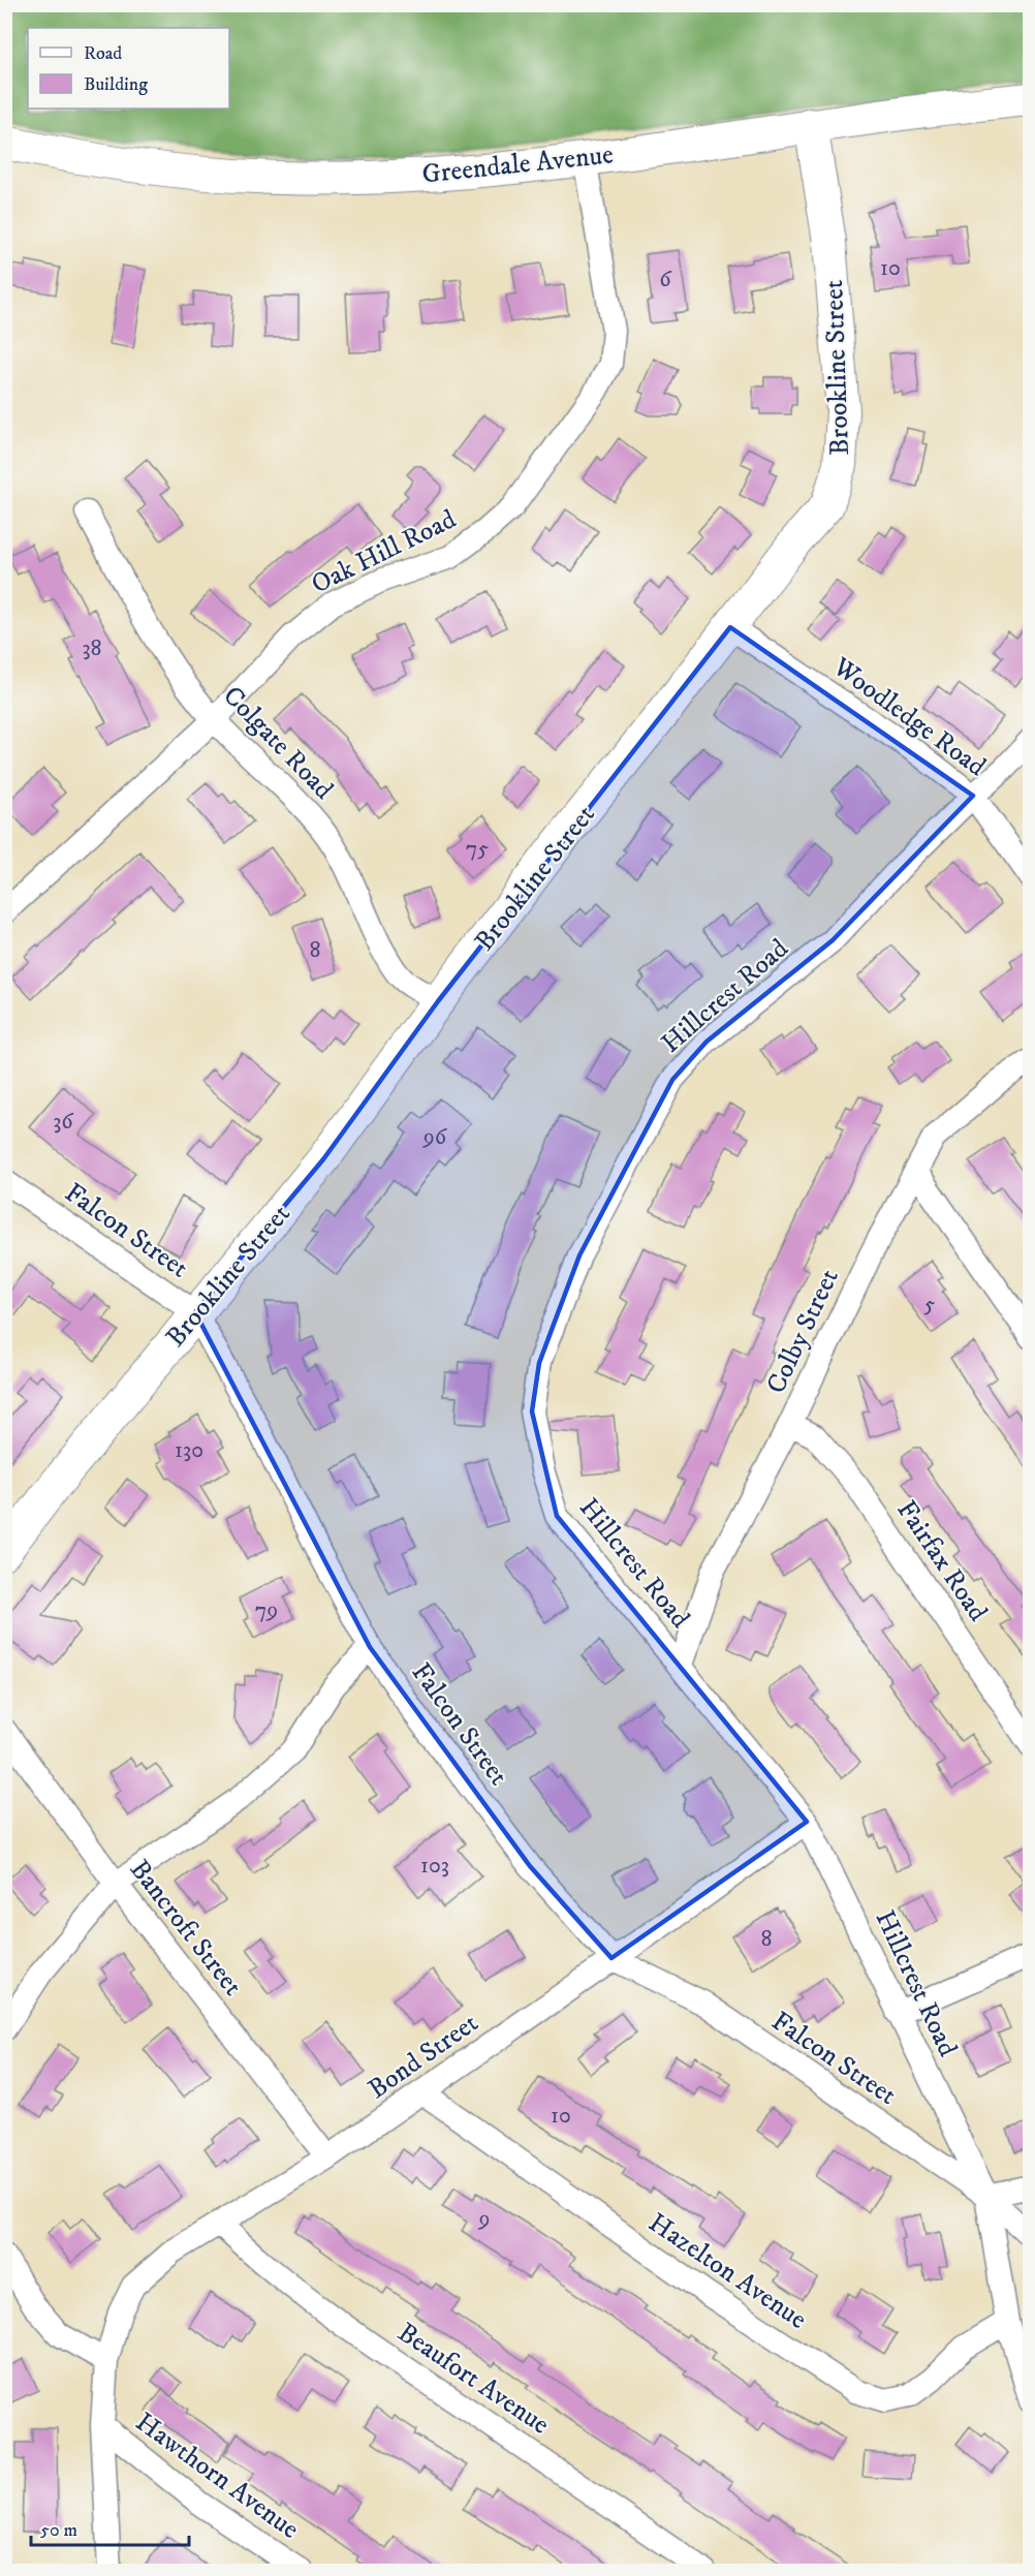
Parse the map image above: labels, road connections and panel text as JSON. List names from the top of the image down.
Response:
{
  "streets": {
    "street": [
      "Greendale Avenue",
      "Brookline Street",
      "Oak Hill Road",
      "Woodledge Road",
      "Colgate Road",
      "Hillcrest Road",
      "Falcon Street",
      "Colby Street",
      "Fairfax Road",
      "Bancroft Street",
      "Bond Street",
      "Hazelton Avenue",
      "Beaufort Avenue",
      "Hawthorn Avenue"
    ]
  },
  "crossings": [
    ["Greendale Avenue", "Brookline Street"],
    ["Greendale Avenue", "Oak Hill Road"],
    ["Brookline Street", "Woodledge Road"],
    ["Brookline Street", "Colgate Road"],
    ["Brookline Street", "Falcon Street"],
    ["Oak Hill Road", "Colgate Road"],
    ["Woodledge Road", "Hillcrest Road"],
    ["Hillcrest Road", "Falcon Street"],
    ["Hillcrest Road", "Colby Street"],
    ["Hillcrest Road", "Bond Street"],
    ["Falcon Street", "Bond Street"],
    ["Colby Street", "Fairfax Road"],
    ["Bancroft Street", "Bond Street"],
    ["Bond Street", "Hazelton Avenue"],
    ["Bond Street", "Beaufort Avenue"],
    ["Bond Street", "Hawthorn Avenue"]
  ],
  "house_numbers": [
    "10",
    "6",
    "38",
    "75",
    "8",
    "36",
    "96",
    "5",
    "130",
    "79",
    "103",
    "8",
    "10",
    "9"
  ],
  "legend": ["Road", "Building"],
  "scale_bar": "50 m"
}
